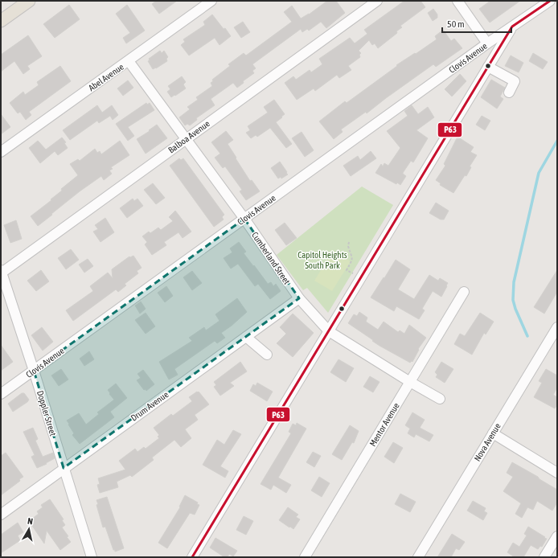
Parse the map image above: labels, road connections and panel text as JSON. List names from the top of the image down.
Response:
{
  "streets": {
    "street": [
      "Clovis Avenue",
      "Abel Avenue",
      "Balboa Avenue",
      "Cumberland Street",
      "Drum Avenue",
      "Doppler Street",
      "Mentor Avenue",
      "Nova Avenue"
    ]
  },
  "crossings": [
    ["Clovis Avenue", "Cumberland Street"],
    ["Clovis Avenue", "Doppler Street"],
    ["Abel Avenue", "Cumberland Street"],
    ["Balboa Avenue", "Cumberland Street"],
    ["Balboa Avenue", "Doppler Street"],
    ["Cumberland Street", "Drum Avenue"],
    ["Cumberland Street", "Mentor Avenue"],
    ["Drum Avenue", "Doppler Street"]
  ],
  "parks": ["Capitol Heights South Park"],
  "lines": ["transit line P63"],
  "scale_bar": "50 m",
  "north": "top"
}
